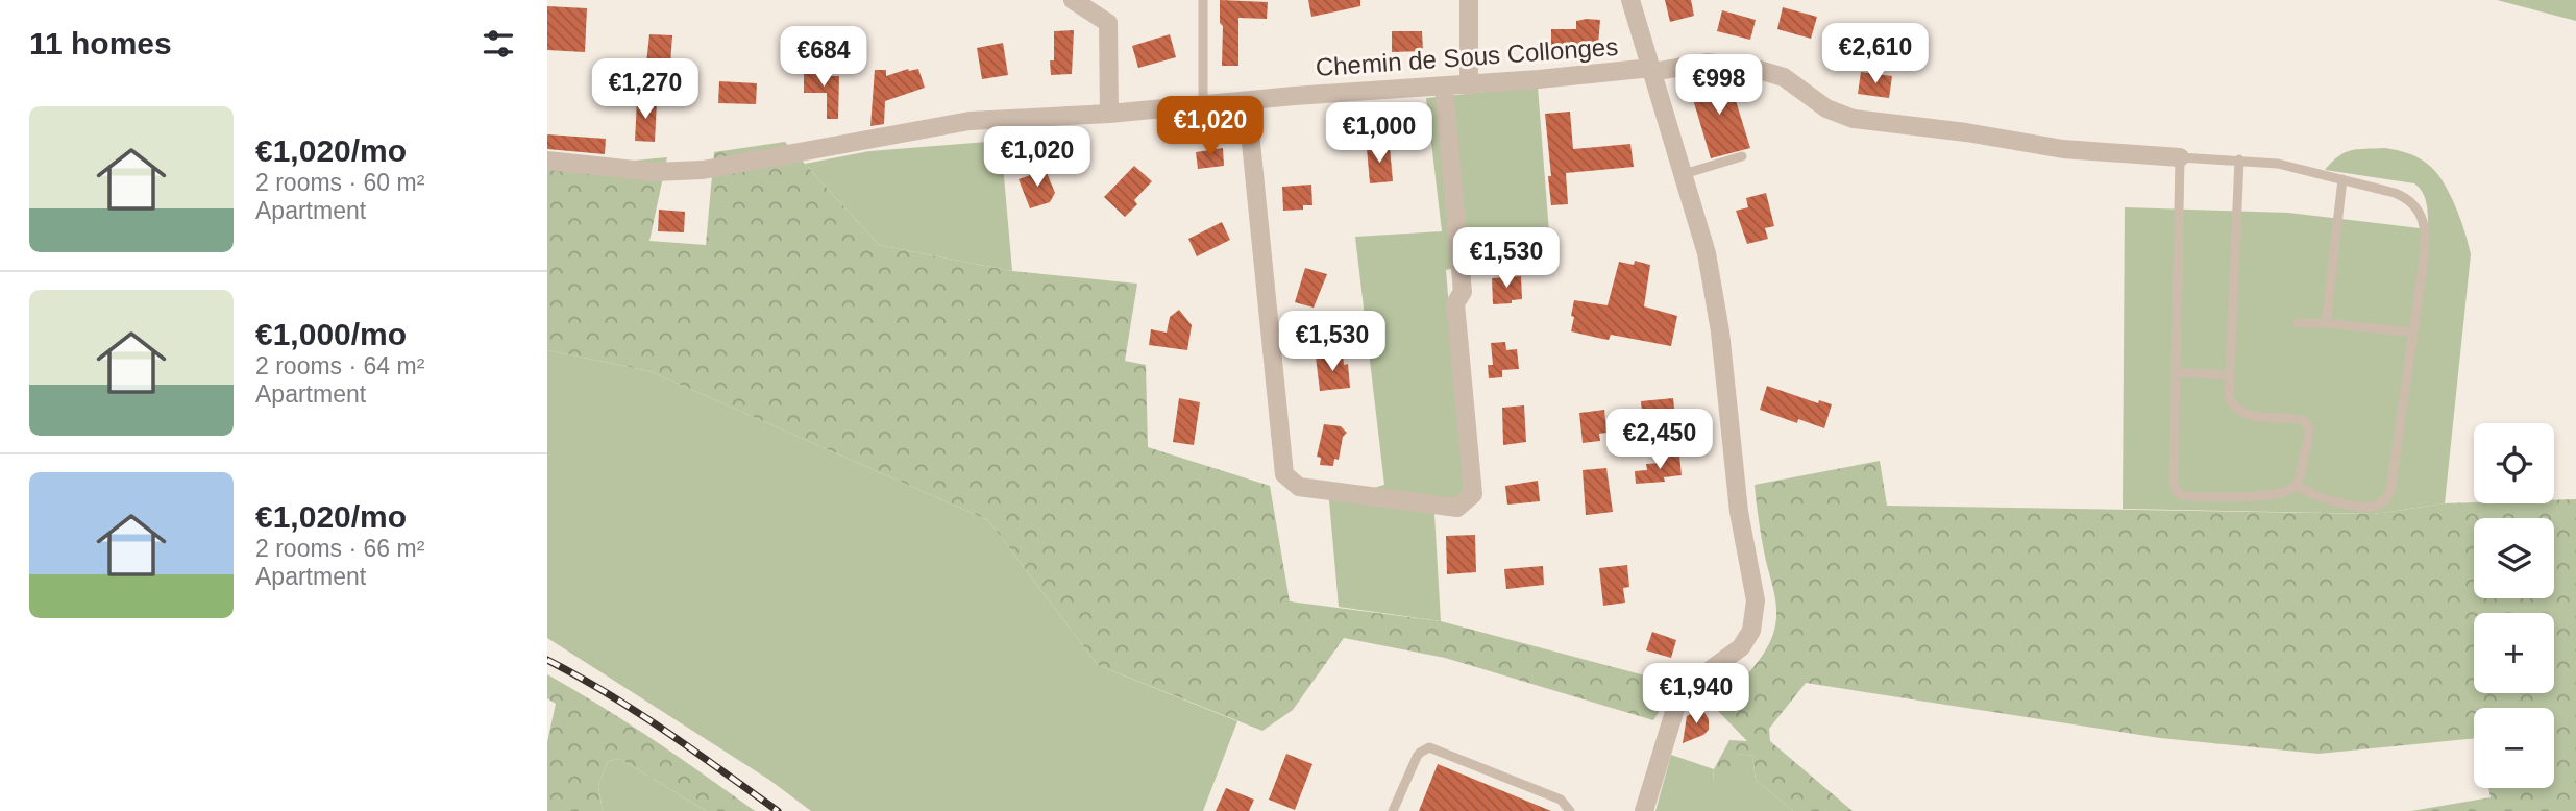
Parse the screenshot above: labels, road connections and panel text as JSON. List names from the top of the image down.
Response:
{
  "streets": {
    "street": ["Chemin de Sous Collonges"]
  },
  "page": {
    "heading": "11 homes",
    "price": [
      "€2,610",
      "€684",
      "€998",
      "€1,270",
      "€1,020",
      "€1,000",
      "€1,020",
      "€1,530",
      "€1,530",
      "€2,450",
      "€1,940"
    ],
    "list": [
      {
        "name": "€1,020/mo",
        "note": "2 rooms · 60 m² · Apartment"
      },
      {
        "name": "€1,000/mo",
        "note": "2 rooms · 64 m² · Apartment"
      },
      {
        "name": "€1,020/mo",
        "note": "2 rooms · 66 m² · Apartment"
      }
    ],
    "map_buttons": ["+", "−"]
  }
}
